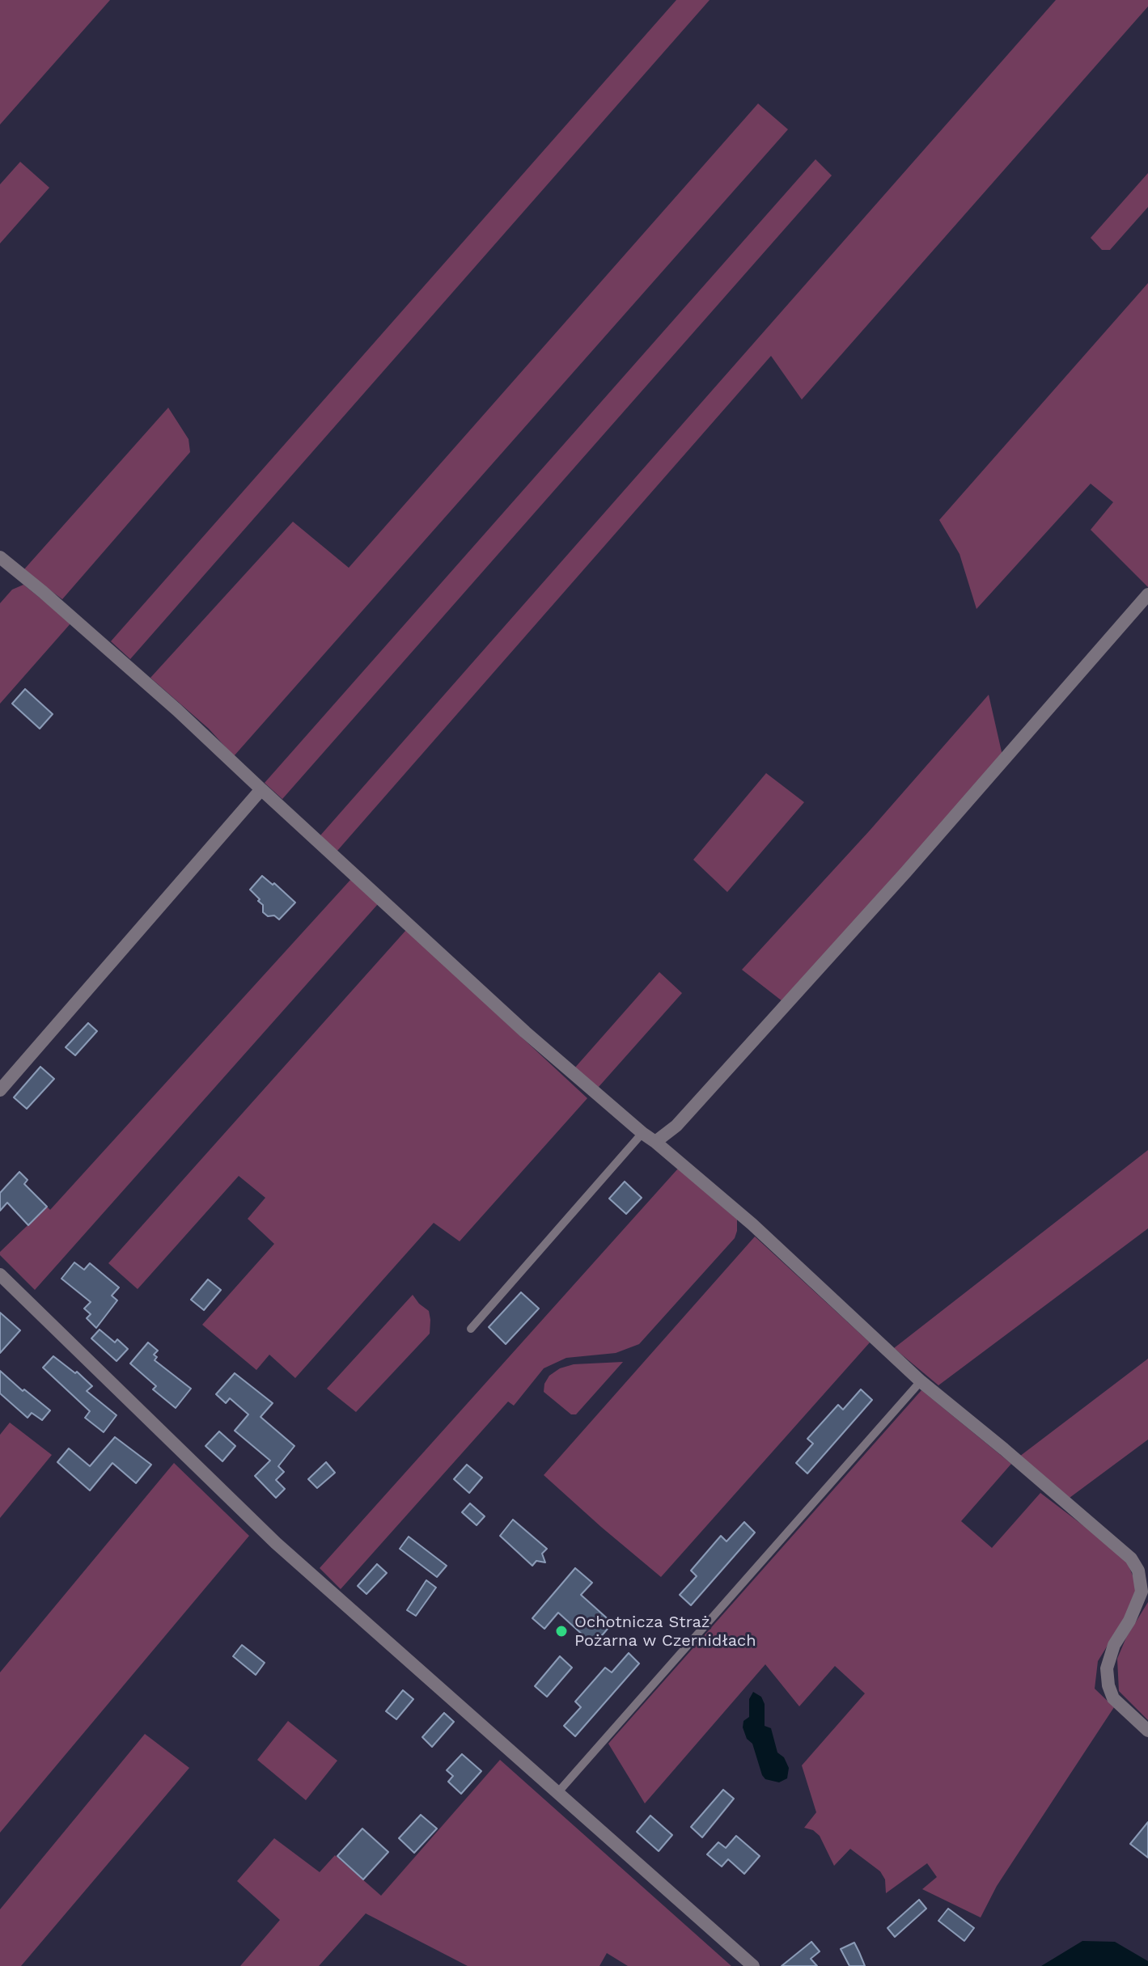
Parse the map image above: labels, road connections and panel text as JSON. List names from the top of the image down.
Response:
{
  "places": ["Ochotnicza Straż Pożarna w Czernidłach"]
}
